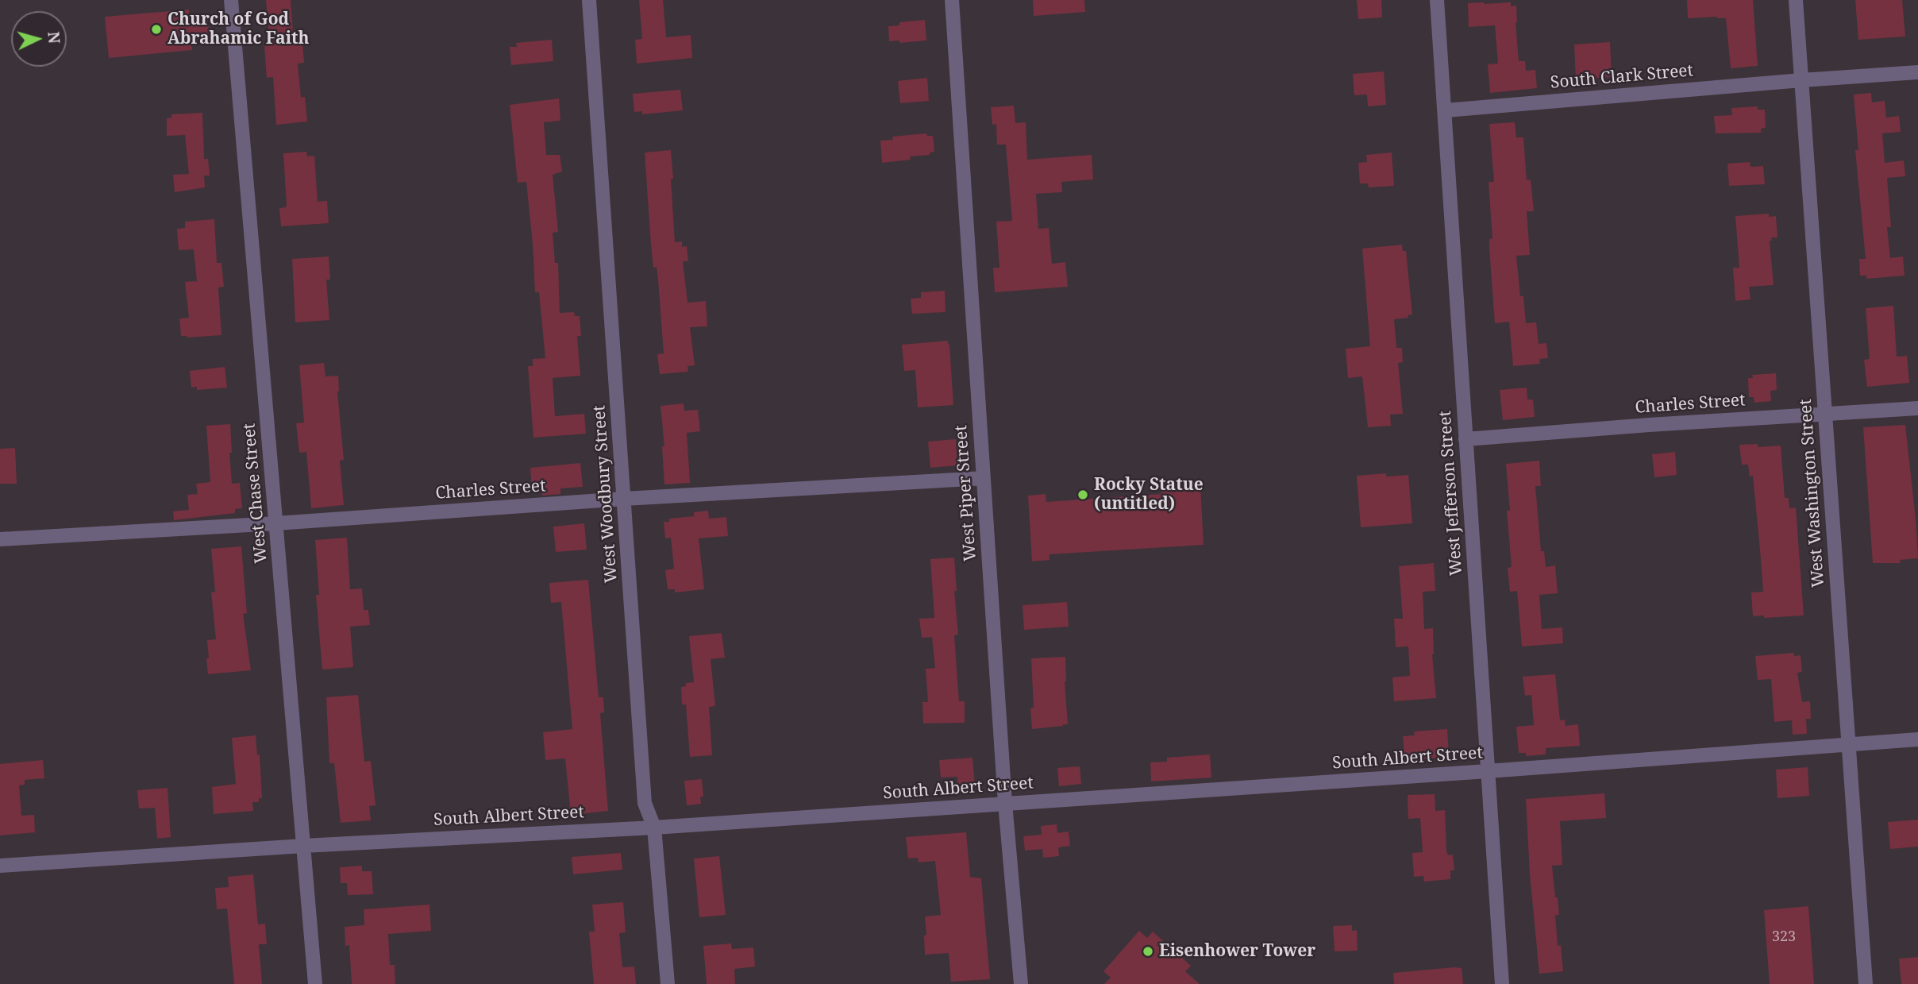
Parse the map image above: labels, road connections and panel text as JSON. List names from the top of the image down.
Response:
{
  "streets": {
    "street": [
      "South Clark Street",
      "Charles Street",
      "West Chase Street",
      "West Piper Street",
      "West Jefferson Street",
      "West Washington Street",
      "West Woodbury Street",
      "South Albert Street"
    ]
  },
  "crossings": [
    ["South Clark Street", "West Jefferson Street"],
    ["South Clark Street", "West Washington Street"],
    ["Charles Street", "West Chase Street"],
    ["Charles Street", "West Piper Street"],
    ["Charles Street", "West Jefferson Street"],
    ["Charles Street", "West Washington Street"],
    ["Charles Street", "West Woodbury Street"],
    ["West Chase Street", "South Albert Street"],
    ["West Piper Street", "South Albert Street"],
    ["West Jefferson Street", "South Albert Street"],
    ["West Washington Street", "South Albert Street"],
    ["West Woodbury Street", "South Albert Street"]
  ],
  "places": ["Church of God Abrahamic Faith", "Rocky Statue (untitled)", "Eisenhower Tower"],
  "house_numbers": ["323"],
  "north": "right"
}
